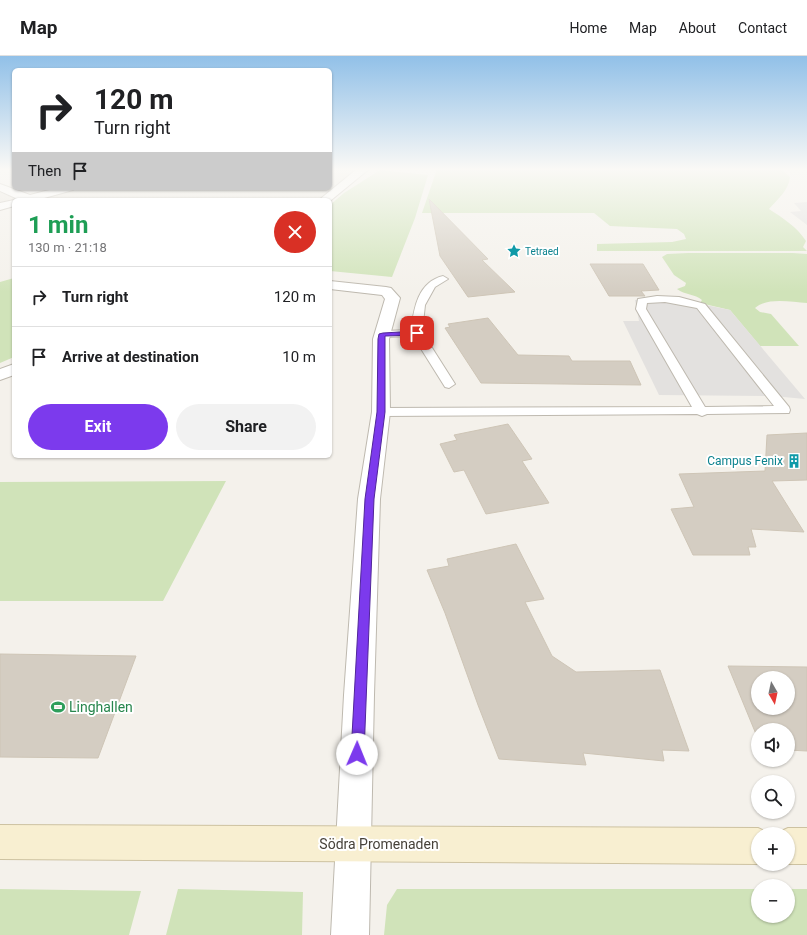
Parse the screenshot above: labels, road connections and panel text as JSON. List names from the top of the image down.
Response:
{
  "streets": {
    "main road": ["Södra Promenaden"]
  },
  "places": {
    "place": ["Tetraed"],
    "building": ["Campus Fenix"],
    "sports": ["Linghallen"]
  },
  "north": "bottom",
  "page": {
    "header": "Map",
    "nav": [
      "Home",
      "Map",
      "About",
      "Contact"
    ],
    "turn": ["120 m", "Turn right"],
    "then": "Then",
    "heading": ["1 min", "130 m · 21:18"],
    "list": [
      {
        "name": "Turn right",
        "value": "120 m"
      },
      {
        "name": "Arrive at destination",
        "value": "10 m"
      }
    ],
    "buttons": ["Exit", "Share"],
    "map_buttons": ["+", "−"]
  }
}
